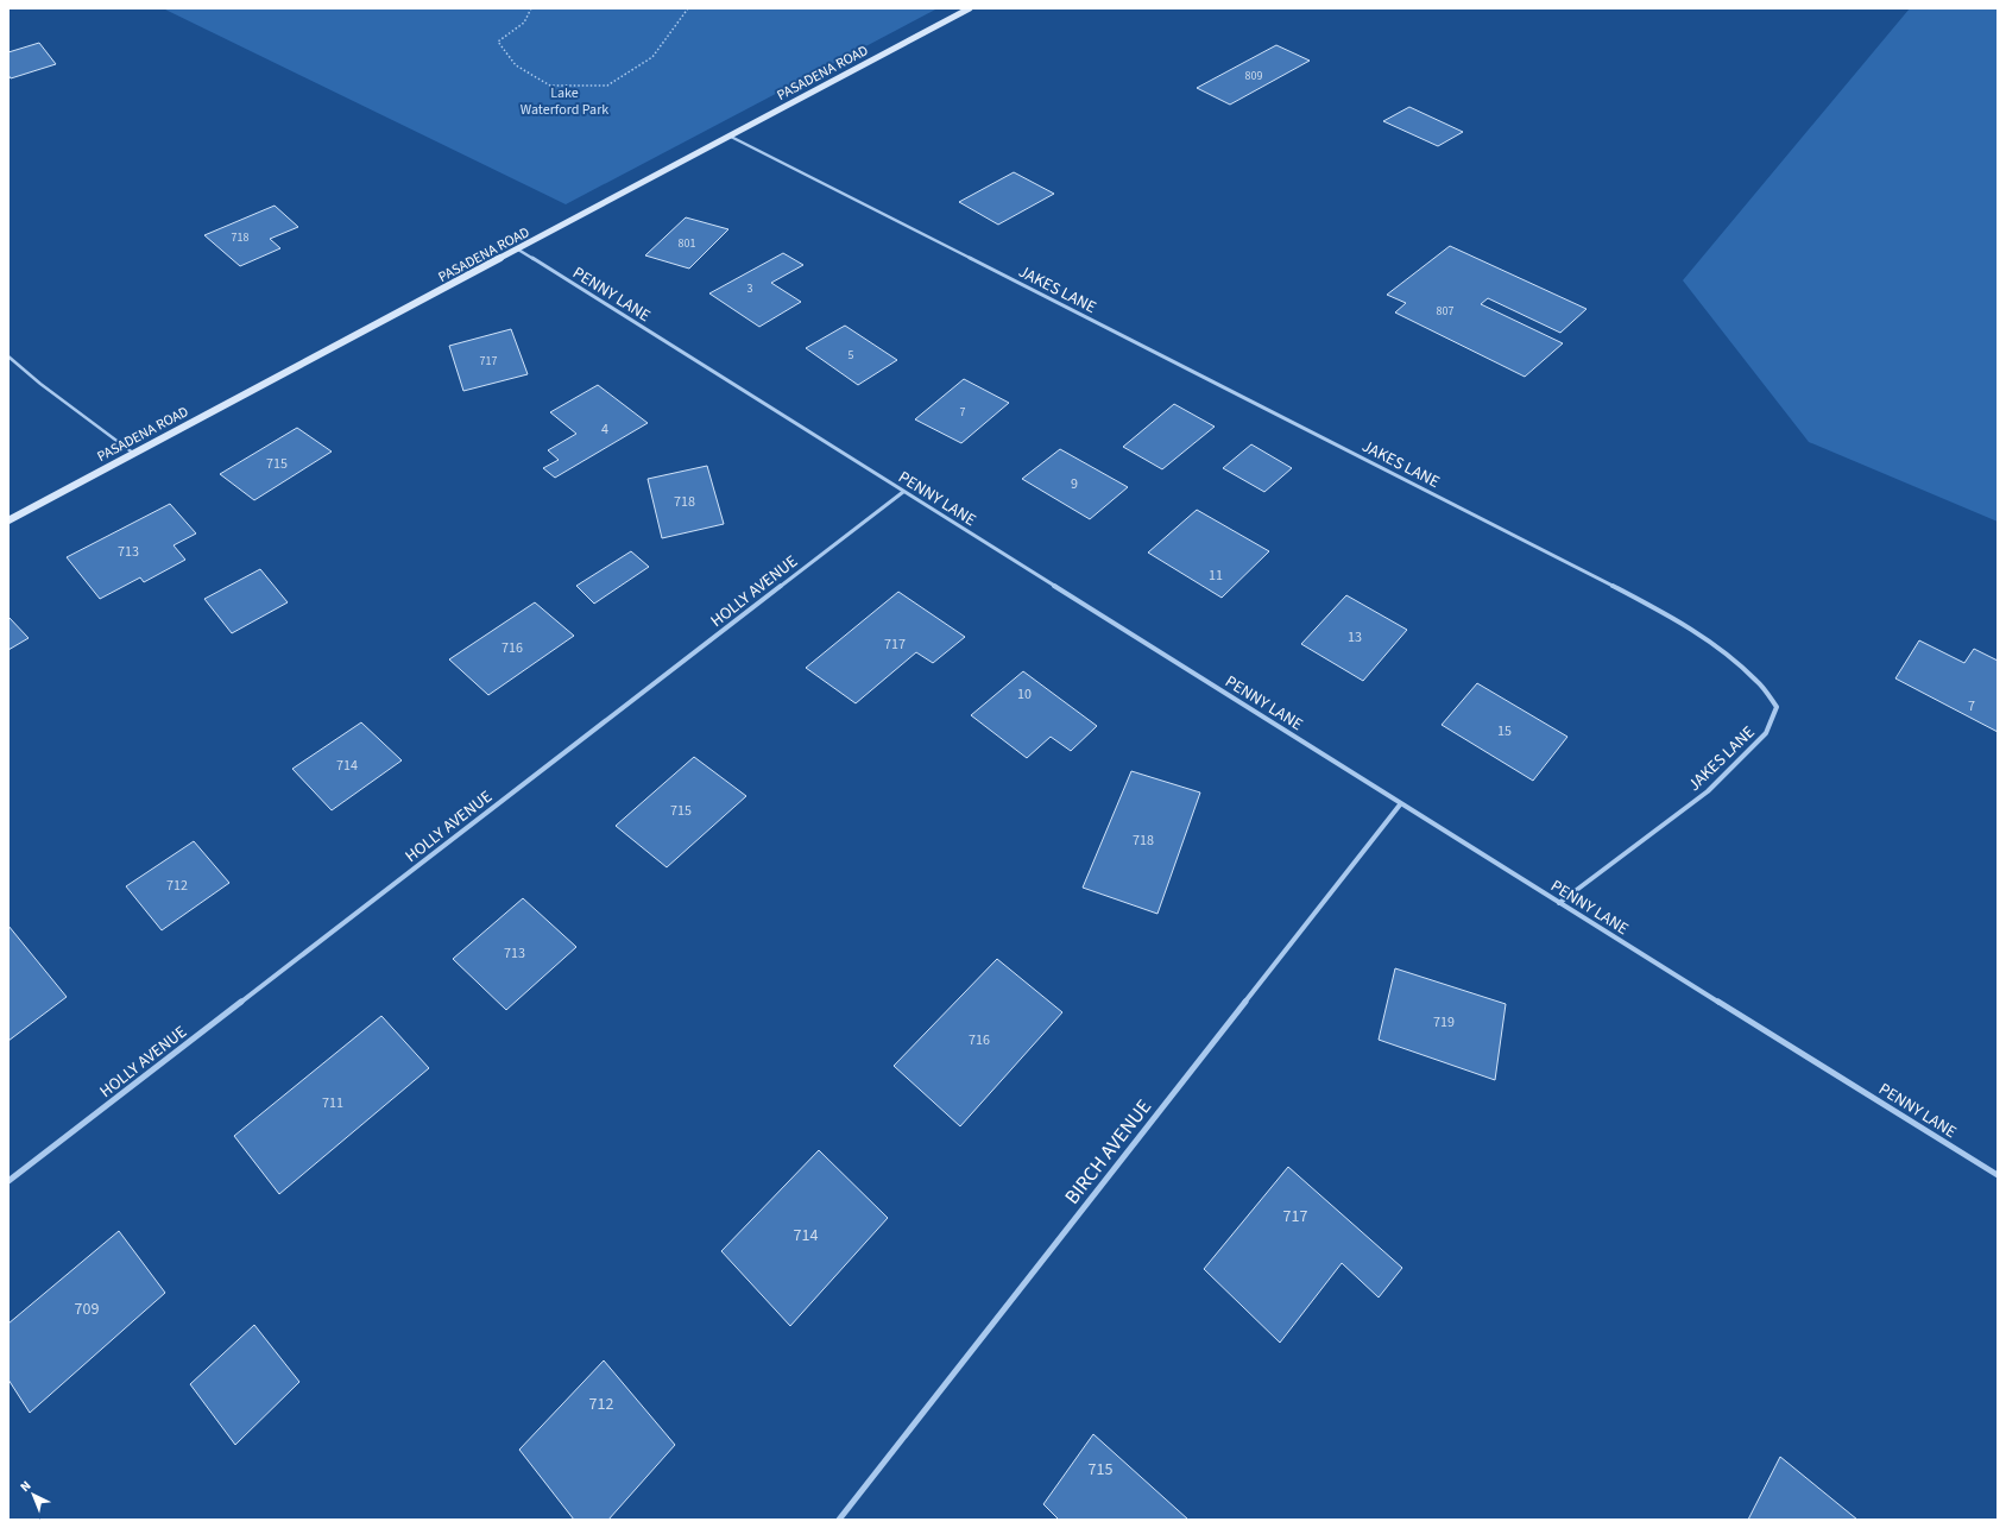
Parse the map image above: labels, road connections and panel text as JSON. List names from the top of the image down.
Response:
{
  "streets": {
    "main road": ["PASADENA ROAD"],
    "street": [
      "JAKES LANE",
      "PENNY LANE",
      "HOLLY AVENUE",
      "BIRCH AVENUE"
    ]
  },
  "crossings": [
    ["PASADENA ROAD", "JAKES LANE"],
    ["PASADENA ROAD", "PENNY LANE"],
    ["JAKES LANE", "PENNY LANE"],
    ["PENNY LANE", "HOLLY AVENUE"],
    ["PENNY LANE", "BIRCH AVENUE"]
  ],
  "parks": ["Lake Waterford Park"],
  "house_numbers": [
    "809",
    "718",
    "801",
    "3",
    "807",
    "5",
    "717",
    "7",
    "4",
    "715",
    "9",
    "718",
    "713",
    "11",
    "13",
    "717",
    "716",
    "10",
    "7",
    "15",
    "714",
    "715",
    "718",
    "712",
    "713",
    "719",
    "716",
    "711",
    "717",
    "714",
    "709",
    "712",
    "715"
  ],
  "north": "top left"
}
